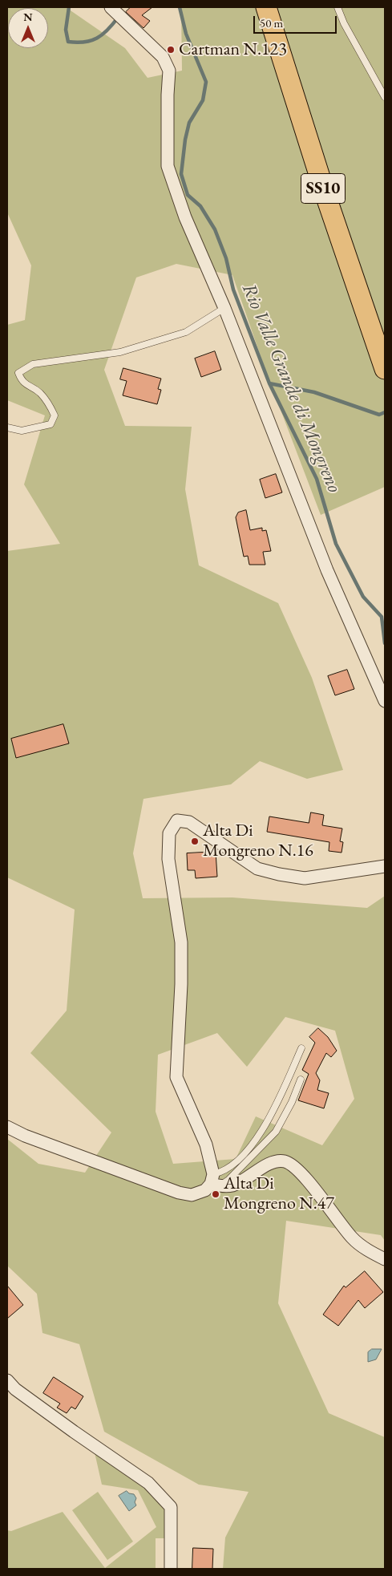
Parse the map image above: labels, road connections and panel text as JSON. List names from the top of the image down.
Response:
{
  "streets": {
    "main road": ["SS10"]
  },
  "water": ["Rio Valle Grande di Mongreno"],
  "places": ["Cartman N.123", "Alta Di Mongreno N.16", "Alta Di Mongreno N.47"],
  "scale_bar": "50 m",
  "north": "top"
}
